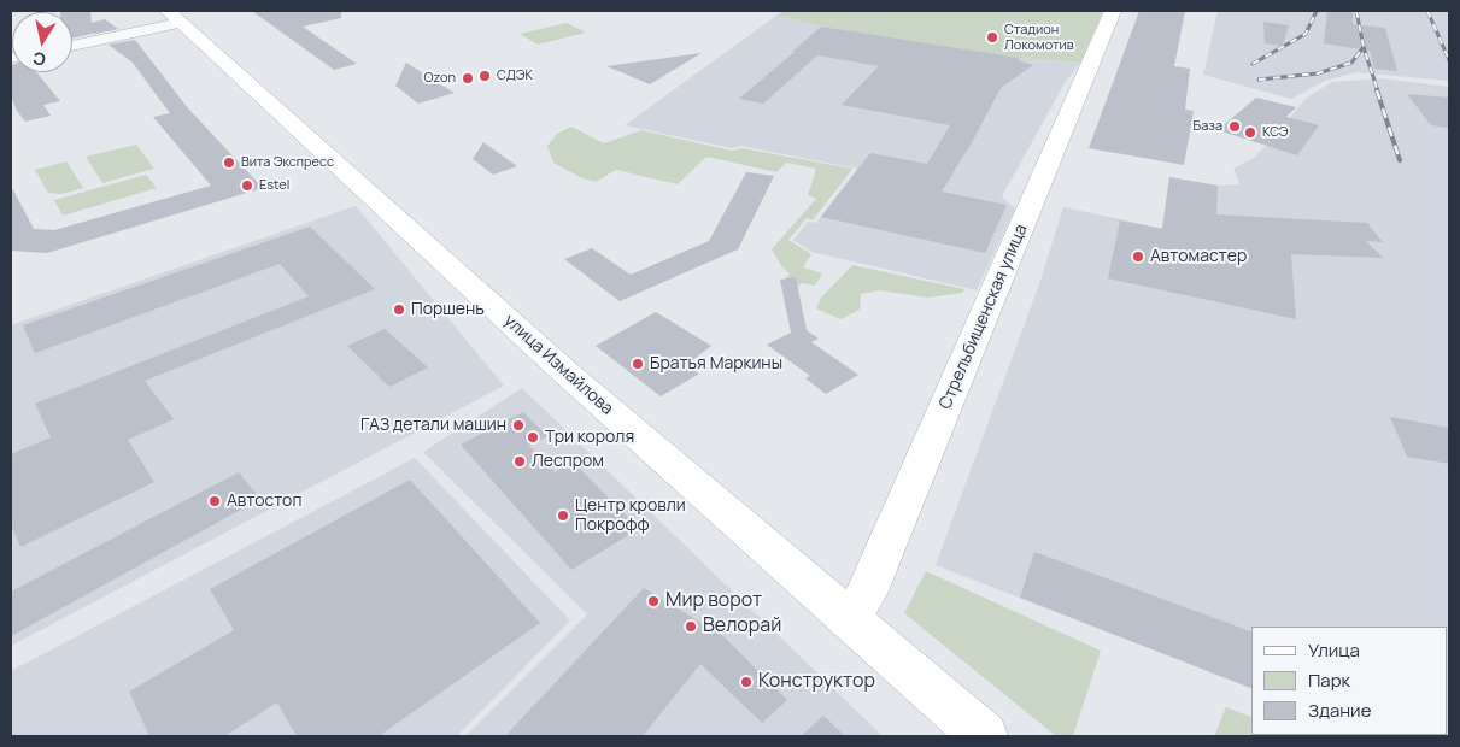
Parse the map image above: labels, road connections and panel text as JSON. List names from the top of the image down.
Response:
{
  "streets": {
    "main road": ["Стрельбищенская улица", "улица Измайлова"]
  },
  "crossings": [
    ["Стрельбищенская улица", "улица Измайлова"]
  ],
  "places": [
    "Стадион Локомотив",
    "СДЭК",
    "Ozon",
    "База",
    "КСЭ",
    "Вита Экспресс",
    "Estel",
    "Автомастер",
    "Поршень",
    "Братья Маркины",
    "ГАЗ детали машин",
    "Три короля",
    "Леспром",
    "Автостоп",
    "Центр кровли Покрофф",
    "Мир ворот",
    "Велорай",
    "Конструктор"
  ],
  "legend": ["Улица", "Парк", "Здание"],
  "north": "bottom"
}
